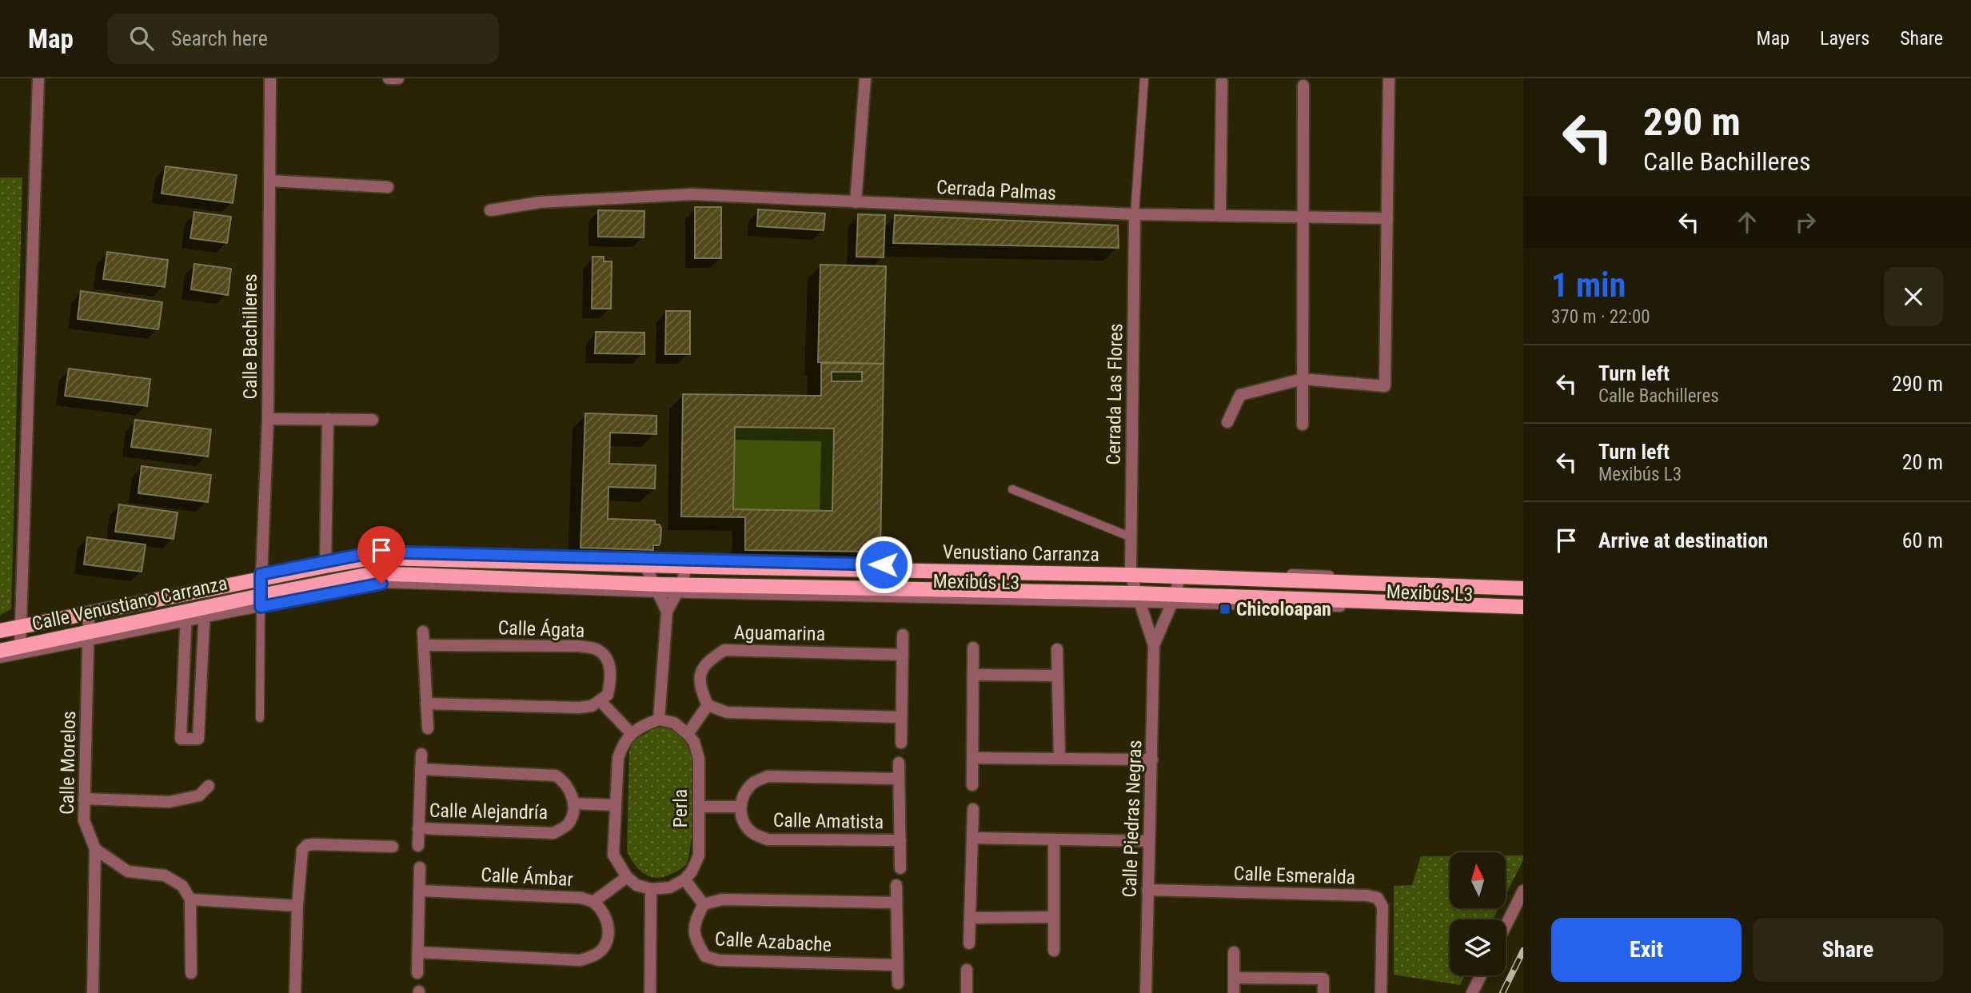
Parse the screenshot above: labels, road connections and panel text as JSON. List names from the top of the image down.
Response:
{
  "streets": {
    "main road": ["Venustiano Carranza", "Calle Venustiano Carranza"],
    "street": [
      "Cerrada Palmas",
      "Calle Bachilleres",
      "Cerrada Las Flores",
      "Calle Ágata",
      "Aguamarina",
      "Calle Morelos",
      "Perla",
      "Calle Alejandría",
      "Calle Piedras Negras",
      "Calle Amatista",
      "Calle Esmeralda",
      "Calle Ámbar",
      "Calle Azabache"
    ],
    "lane": ["Mexibús L3"]
  },
  "crossings": [
    ["Cerrada Palmas", "Cerrada Las Flores"],
    ["Calle Bachilleres", "Calle Venustiano Carranza"],
    ["Cerrada Las Flores", "Venustiano Carranza"],
    ["Cerrada Las Flores", "Mexibús L3"],
    ["Cerrada Las Flores", "Calle Piedras Negras"],
    ["Venustiano Carranza", "Mexibús L3"],
    ["Venustiano Carranza", "Calle Venustiano Carranza"],
    ["Venustiano Carranza", "Calle Piedras Negras"],
    ["Mexibús L3", "Calle Venustiano Carranza"],
    ["Mexibús L3", "Calle Piedras Negras"],
    ["Calle Venustiano Carranza", "Calle Morelos"],
    ["Perla", "Calle Azabache"],
    ["Calle Piedras Negras", "Calle Esmeralda"]
  ],
  "places": {
    "transit": ["Chicoloapan"]
  },
  "north": "top",
  "page": {
    "header": "Map",
    "search": "Search here",
    "nav": ["Map", "Layers", "Share"],
    "turn": ["290 m", "Calle Bachilleres"],
    "heading": ["1 min", "370 m · 22:00"],
    "list": [
      {
        "name": "Turn left",
        "note": "Calle Bachilleres",
        "value": "290 m"
      },
      {
        "name": "Turn left",
        "note": "Mexibús L3",
        "value": "20 m"
      },
      {
        "name": "Arrive at destination",
        "value": "60 m"
      }
    ],
    "buttons": ["Exit", "Share"]
  }
}
